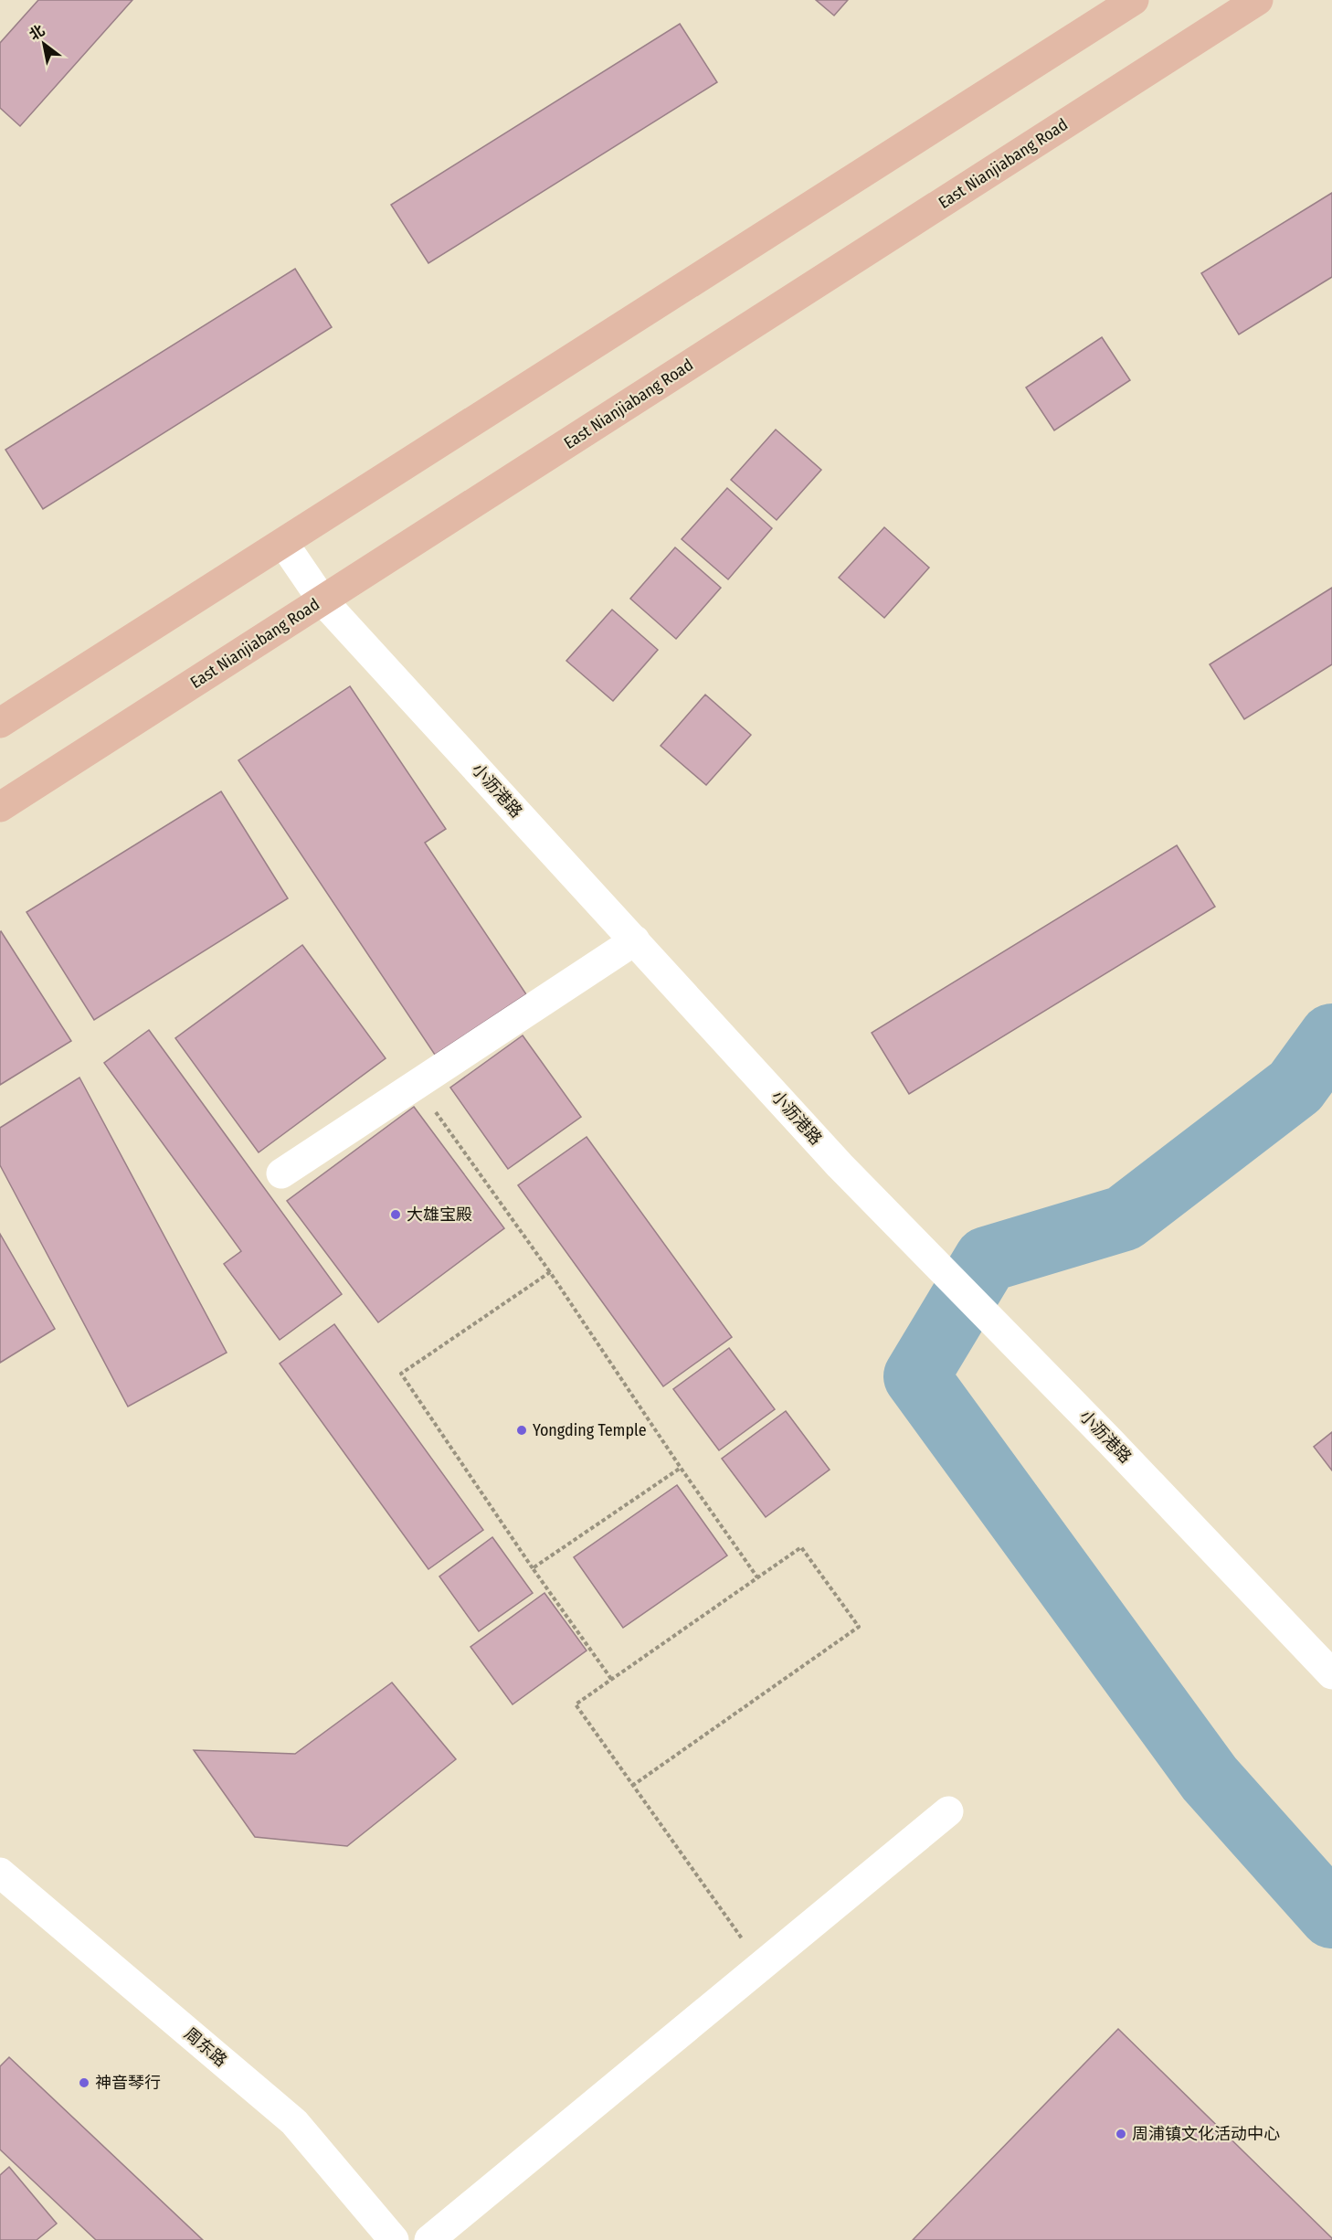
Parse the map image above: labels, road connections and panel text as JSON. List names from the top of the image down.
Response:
{
  "streets": {
    "main road": ["East Nianjiabang Road"],
    "street": ["小沥港路", "周东路"]
  },
  "crossings": [
    ["East Nianjiabang Road", "小沥港路"]
  ],
  "places": [
    "大雄宝殿",
    "Yongding Temple",
    "神音琴行",
    "周浦镇文化活动中心"
  ],
  "north": "top left"
}
